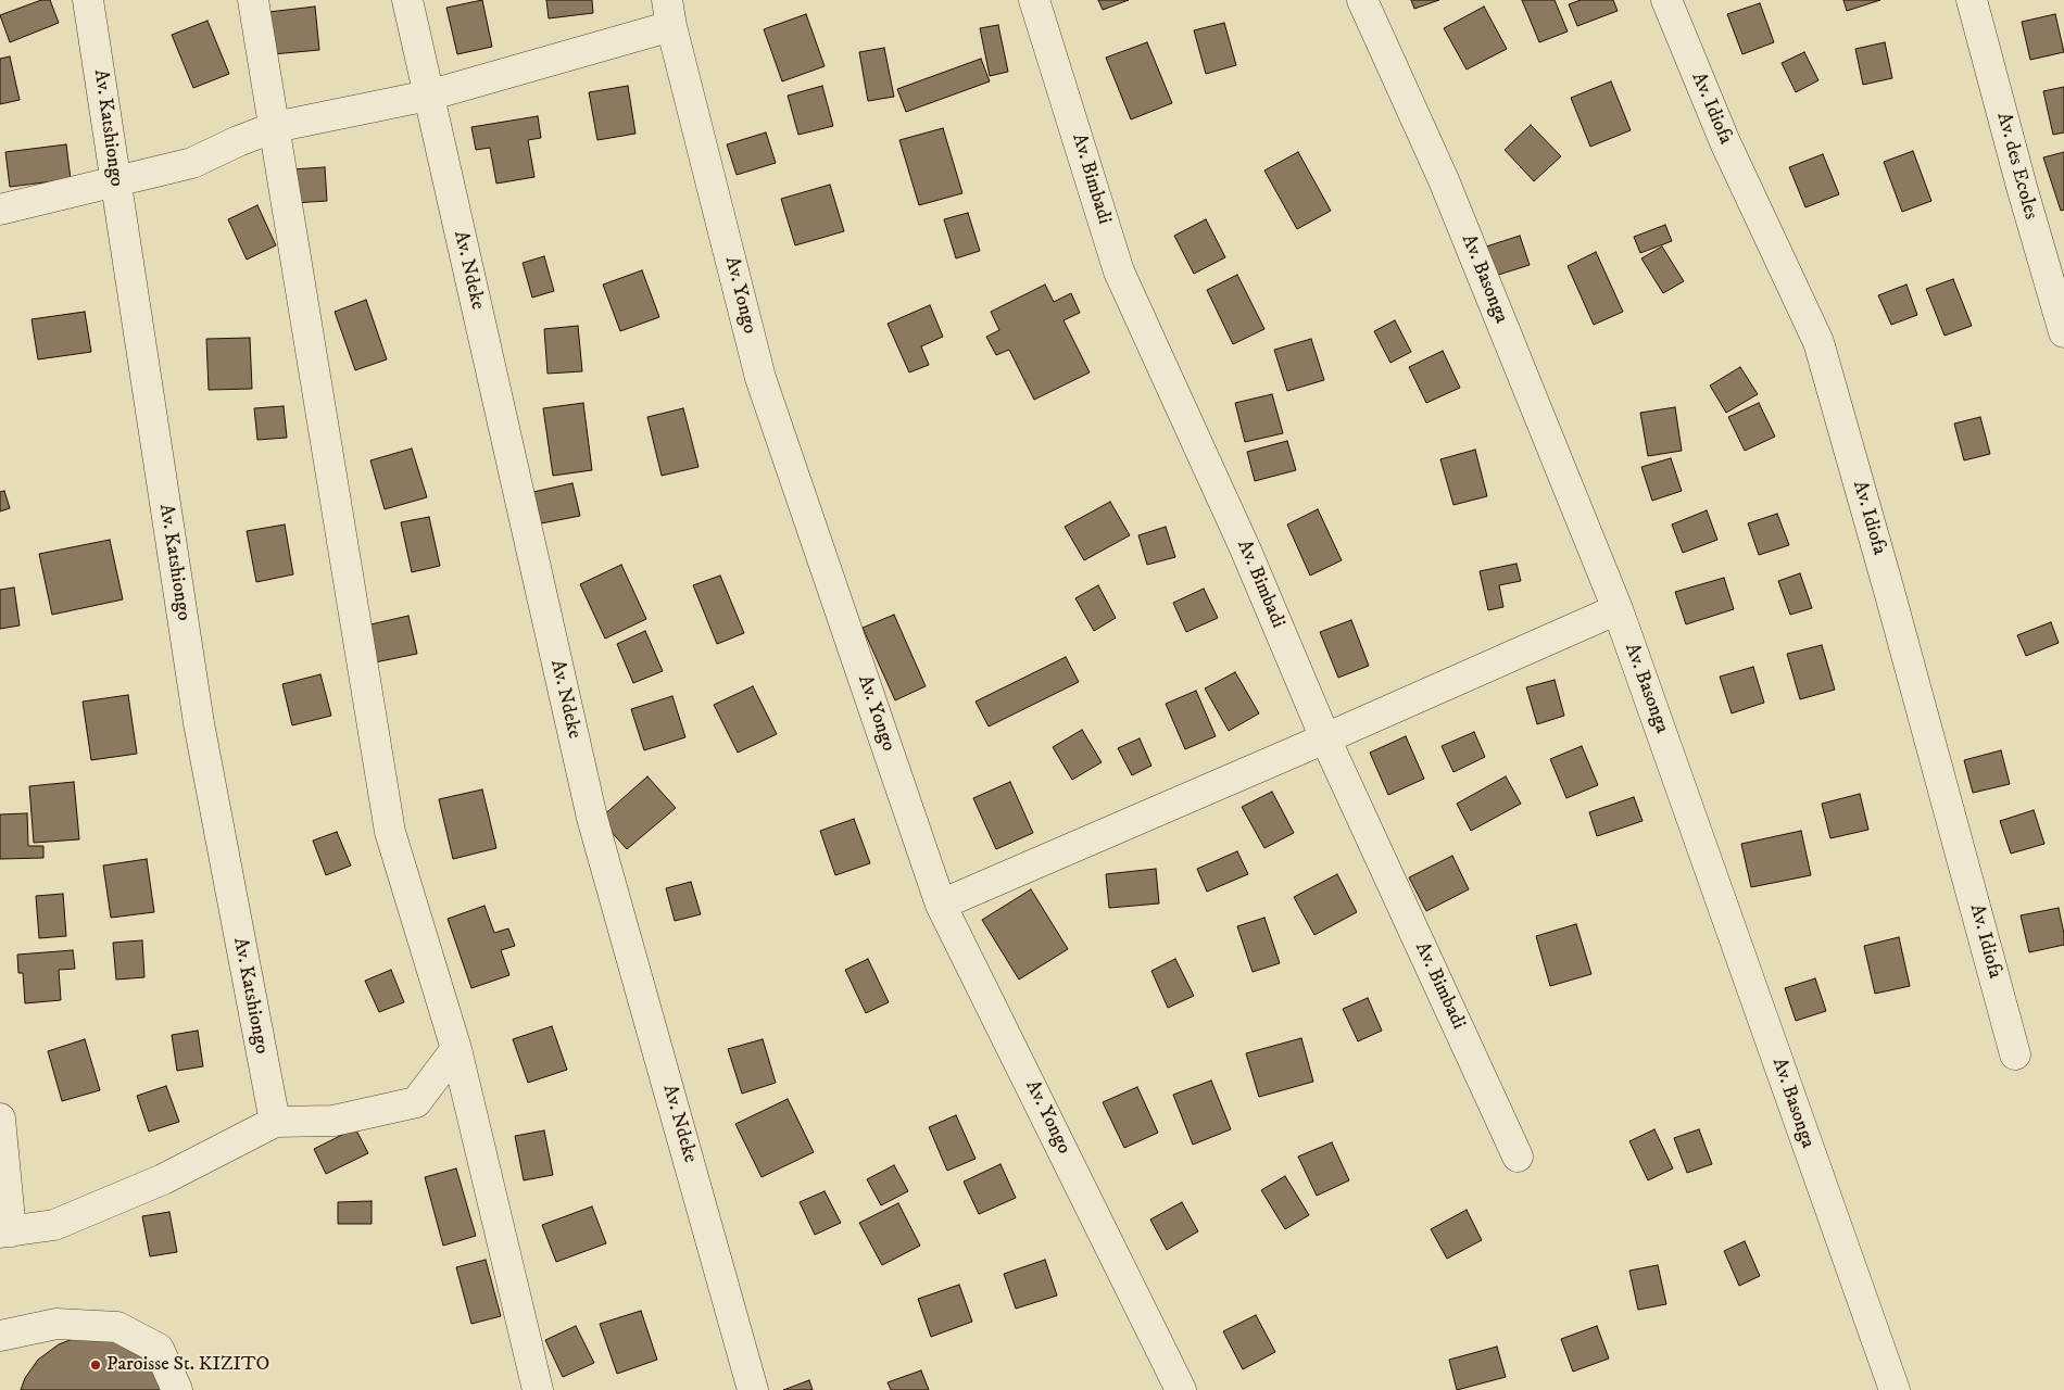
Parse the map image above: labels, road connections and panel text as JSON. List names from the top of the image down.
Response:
{
  "streets": {
    "street": [
      "Av. Idiofa",
      "Av. Katshiongo",
      "Av. des Ecoles",
      "Av. Bimbadi",
      "Av. Ndeke",
      "Av. Basonga",
      "Av. Yongo"
    ]
  },
  "places": ["Paroisse St. KIZITO"]
}
